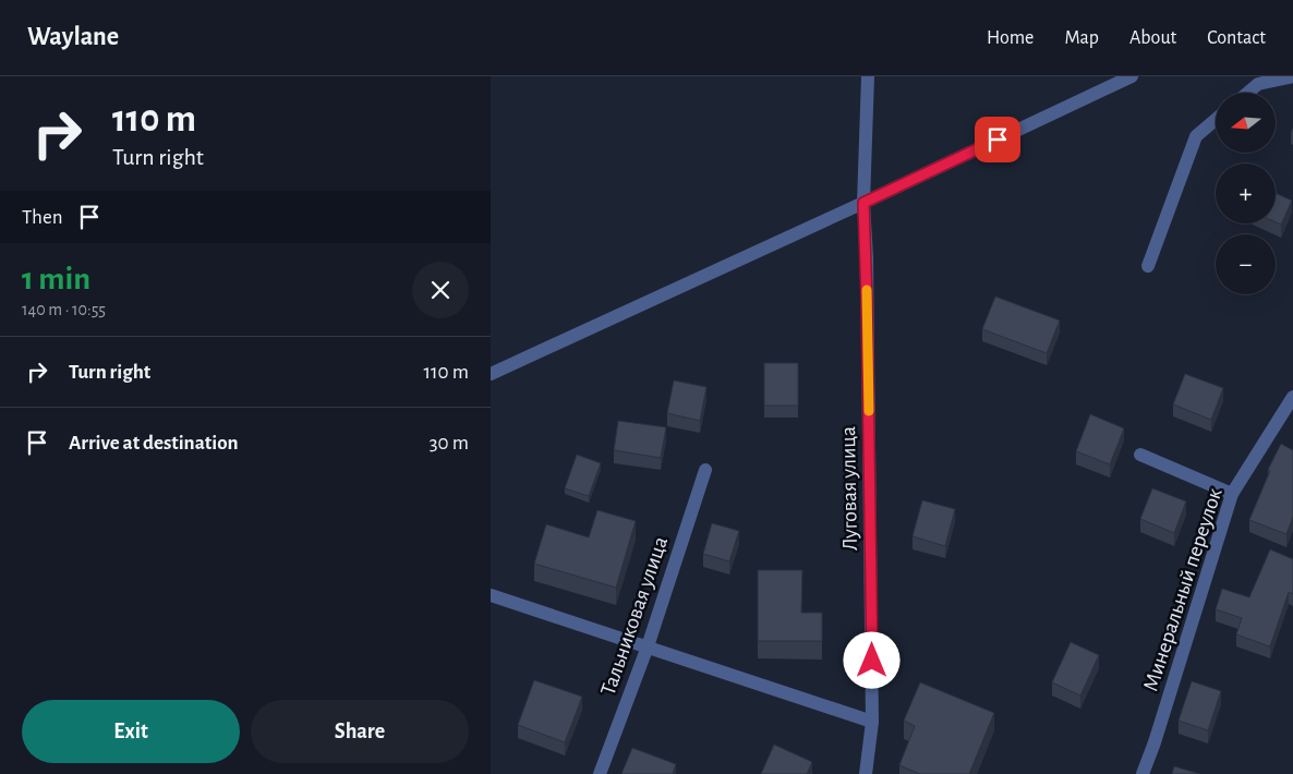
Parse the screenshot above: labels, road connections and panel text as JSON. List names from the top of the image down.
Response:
{
  "streets": {
    "street": ["Луговая улица", "Минеральный переулок", "Тальниковая улица"]
  },
  "north": "left",
  "page": {
    "header": "Waylane",
    "nav": [
      "Home",
      "Map",
      "About",
      "Contact"
    ],
    "turn": ["110 m", "Turn right"],
    "map_buttons": ["+", "−"],
    "then": "Then",
    "heading": ["1 min", "140 m · 10:55"],
    "list": [
      {
        "name": "Turn right",
        "value": "110 m"
      },
      {
        "name": "Arrive at destination",
        "value": "30 m"
      }
    ],
    "buttons": ["Exit", "Share"]
  }
}
